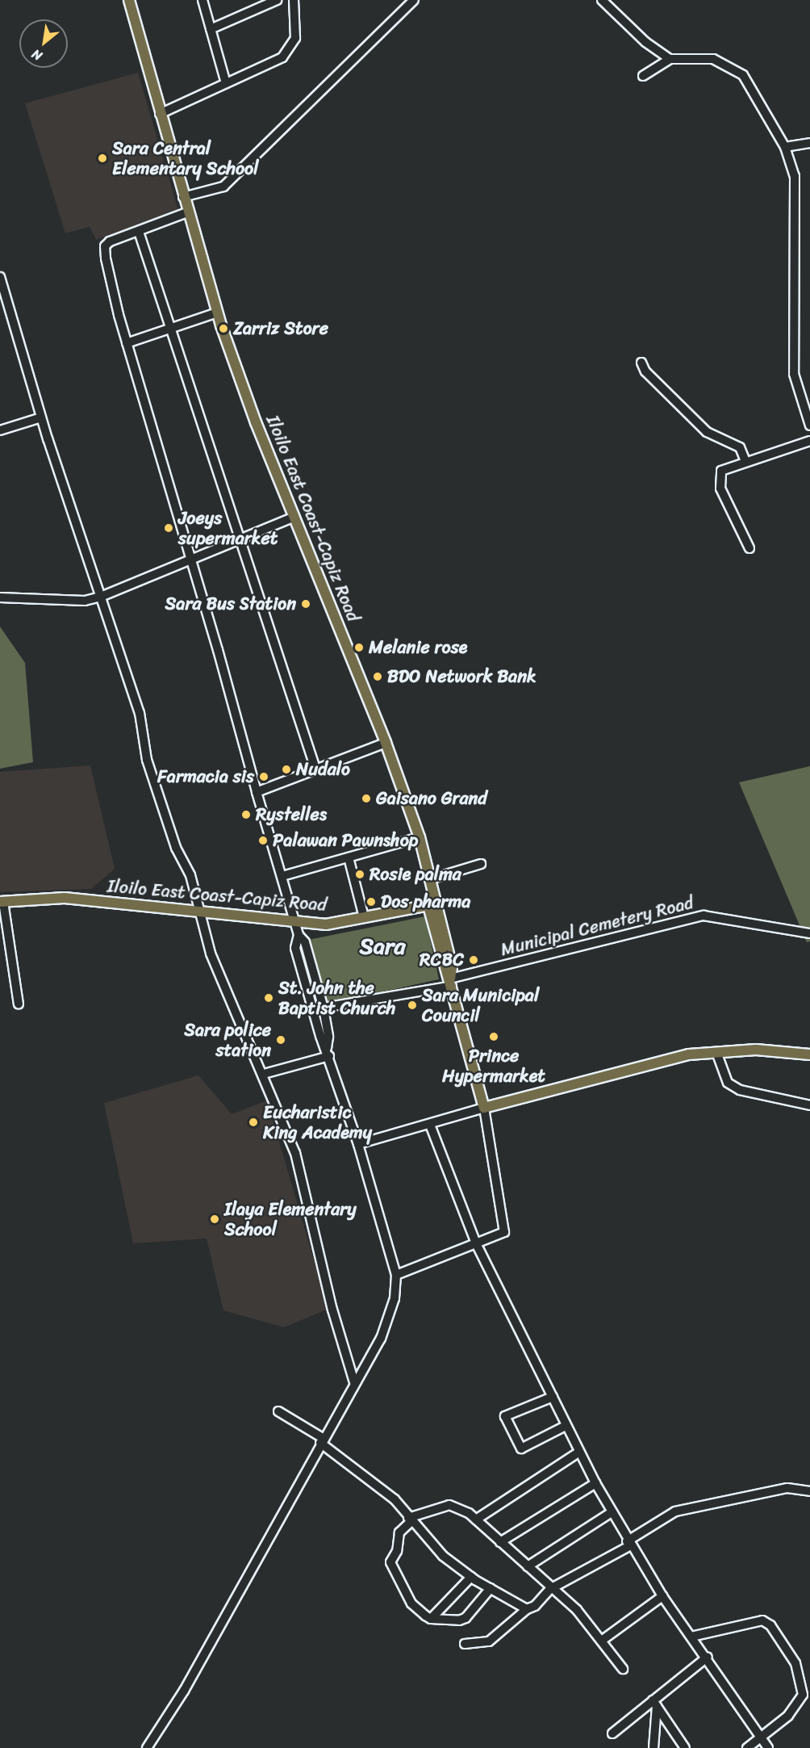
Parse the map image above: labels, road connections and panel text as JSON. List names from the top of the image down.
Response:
{
  "streets": {
    "main road": ["Iloilo East Coast-Capiz Road"],
    "street": ["Municipal Cemetery Road"]
  },
  "districts": ["Sara"],
  "places": [
    "Sara Central Elementary School",
    "Zarriz Store",
    "Joeys supermarket",
    "Sara Bus Station",
    "Melanie rose",
    "BDO Network Bank",
    "Nudalo",
    "Farmacia sis",
    "Gaisano Grand",
    "Rystelles",
    "Palawan Pawnshop",
    "Rosie palma",
    "Dos pharma",
    "RCBC",
    "St. John the Baptist Church",
    "Sara Municipal Council",
    "Prince Hypermarket",
    "Sara police station",
    "Eucharistic King Academy",
    "Ilaya Elementary School"
  ],
  "north": "bottom left"
}
